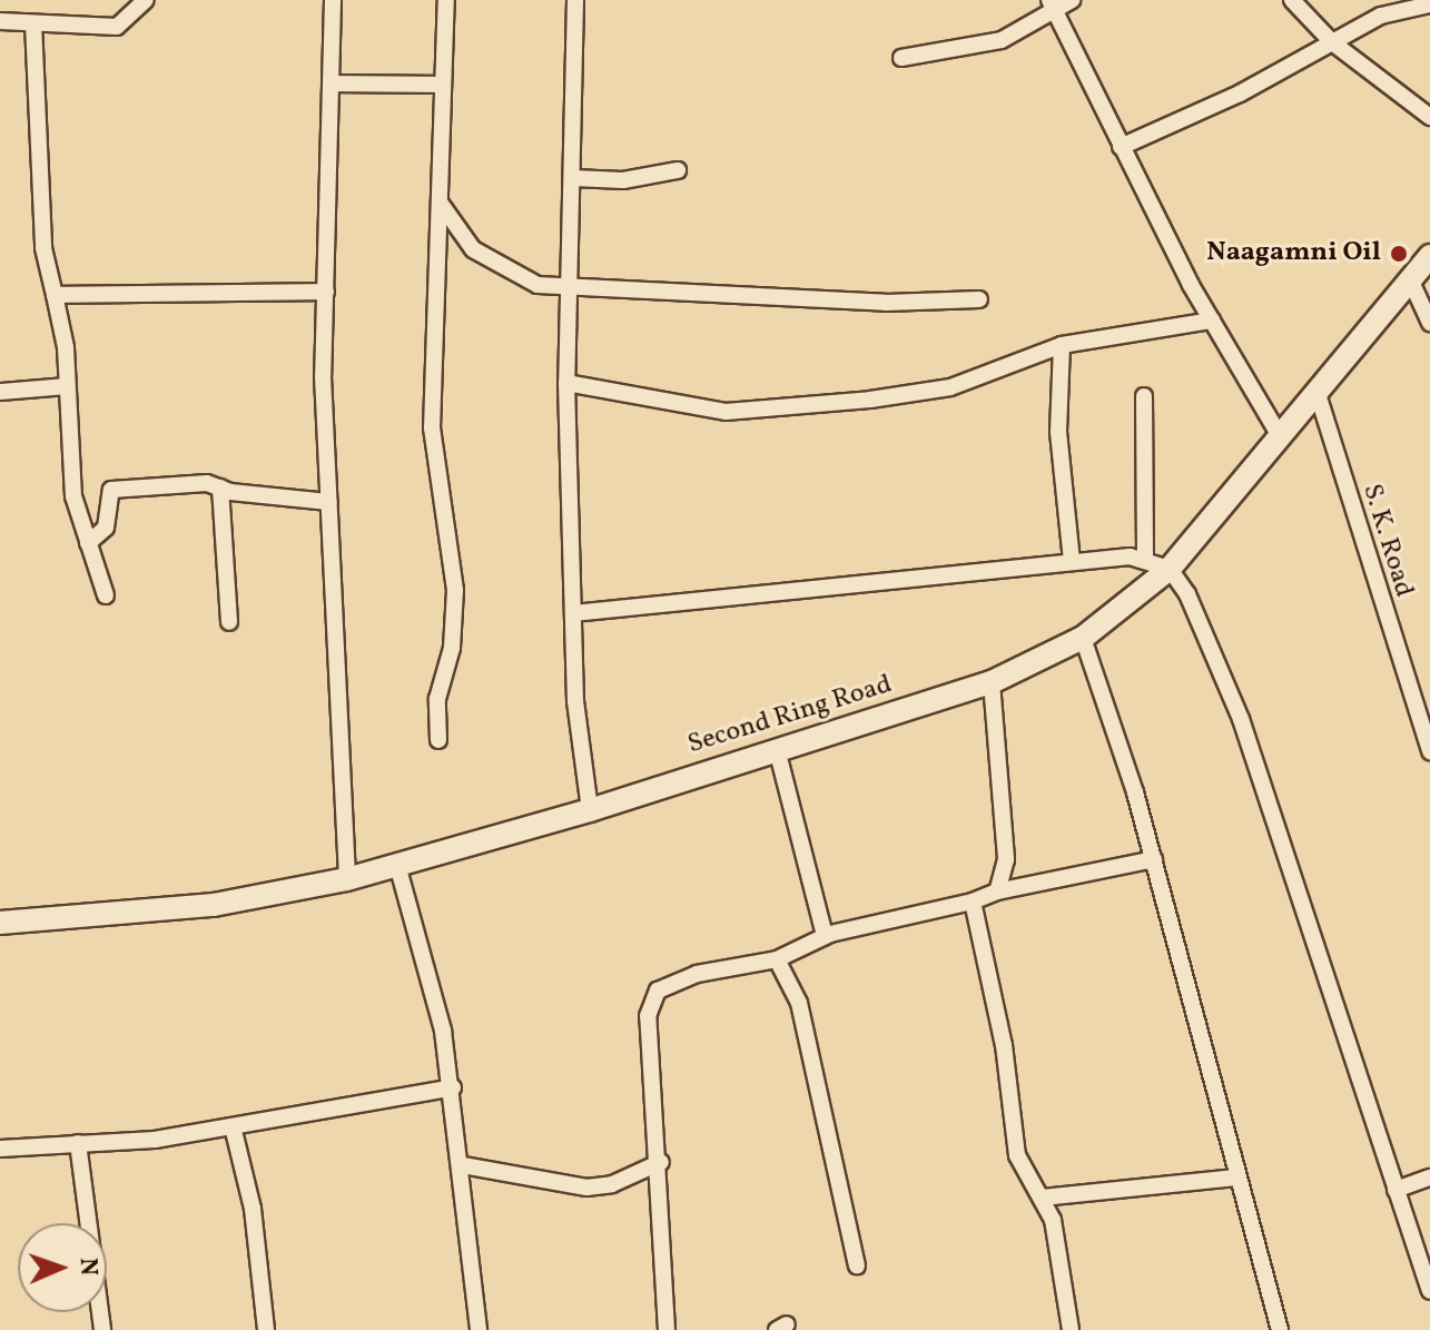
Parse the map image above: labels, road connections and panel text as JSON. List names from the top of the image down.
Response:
{
  "streets": {
    "street": ["S. K. Road", "Second Ring Road"]
  },
  "crossings": [
    ["S. K. Road", "Second Ring Road"]
  ],
  "places": ["Naagamni Oil"],
  "north": "right"
}
